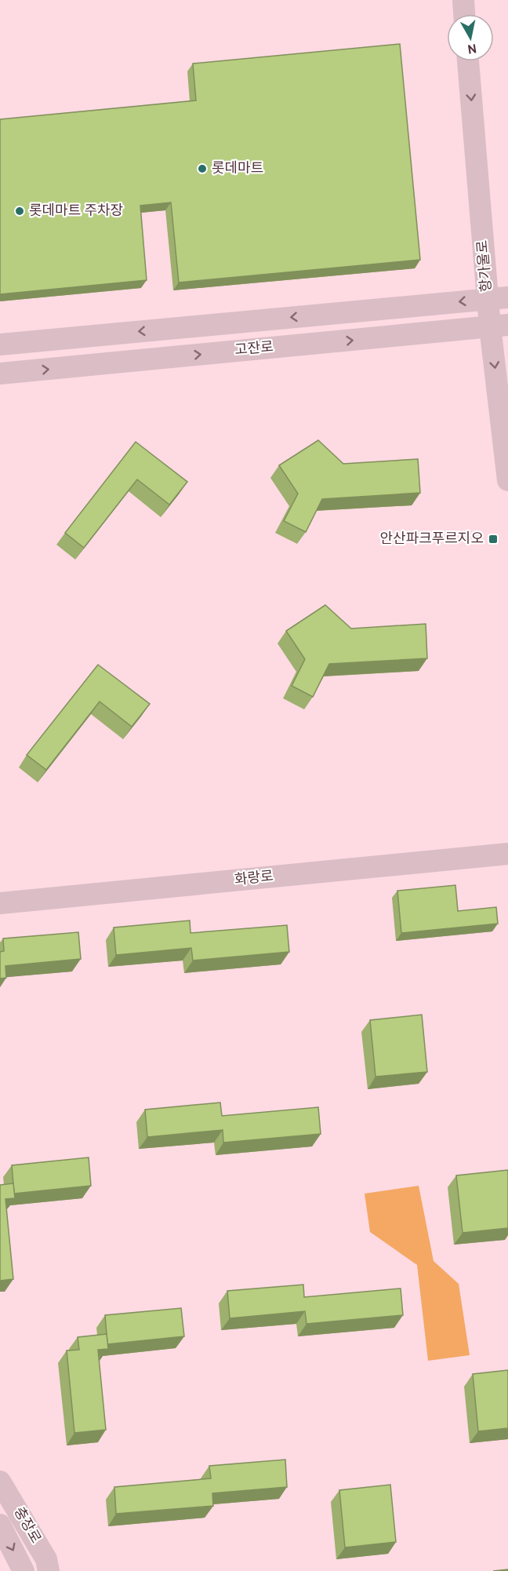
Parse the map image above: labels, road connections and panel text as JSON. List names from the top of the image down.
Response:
{
  "streets": {
    "street": [
      "항가울로",
      "고잔로",
      "화랑로",
      "충장로"
    ]
  },
  "crossings": [
    ["항가울로", "고잔로"]
  ],
  "one_way": ["항가울로"],
  "places": {
    "other": ["롯데마트", "롯데마트 주차장"],
    "transit": ["안산파크푸르지오"]
  },
  "north": "bottom"
}
